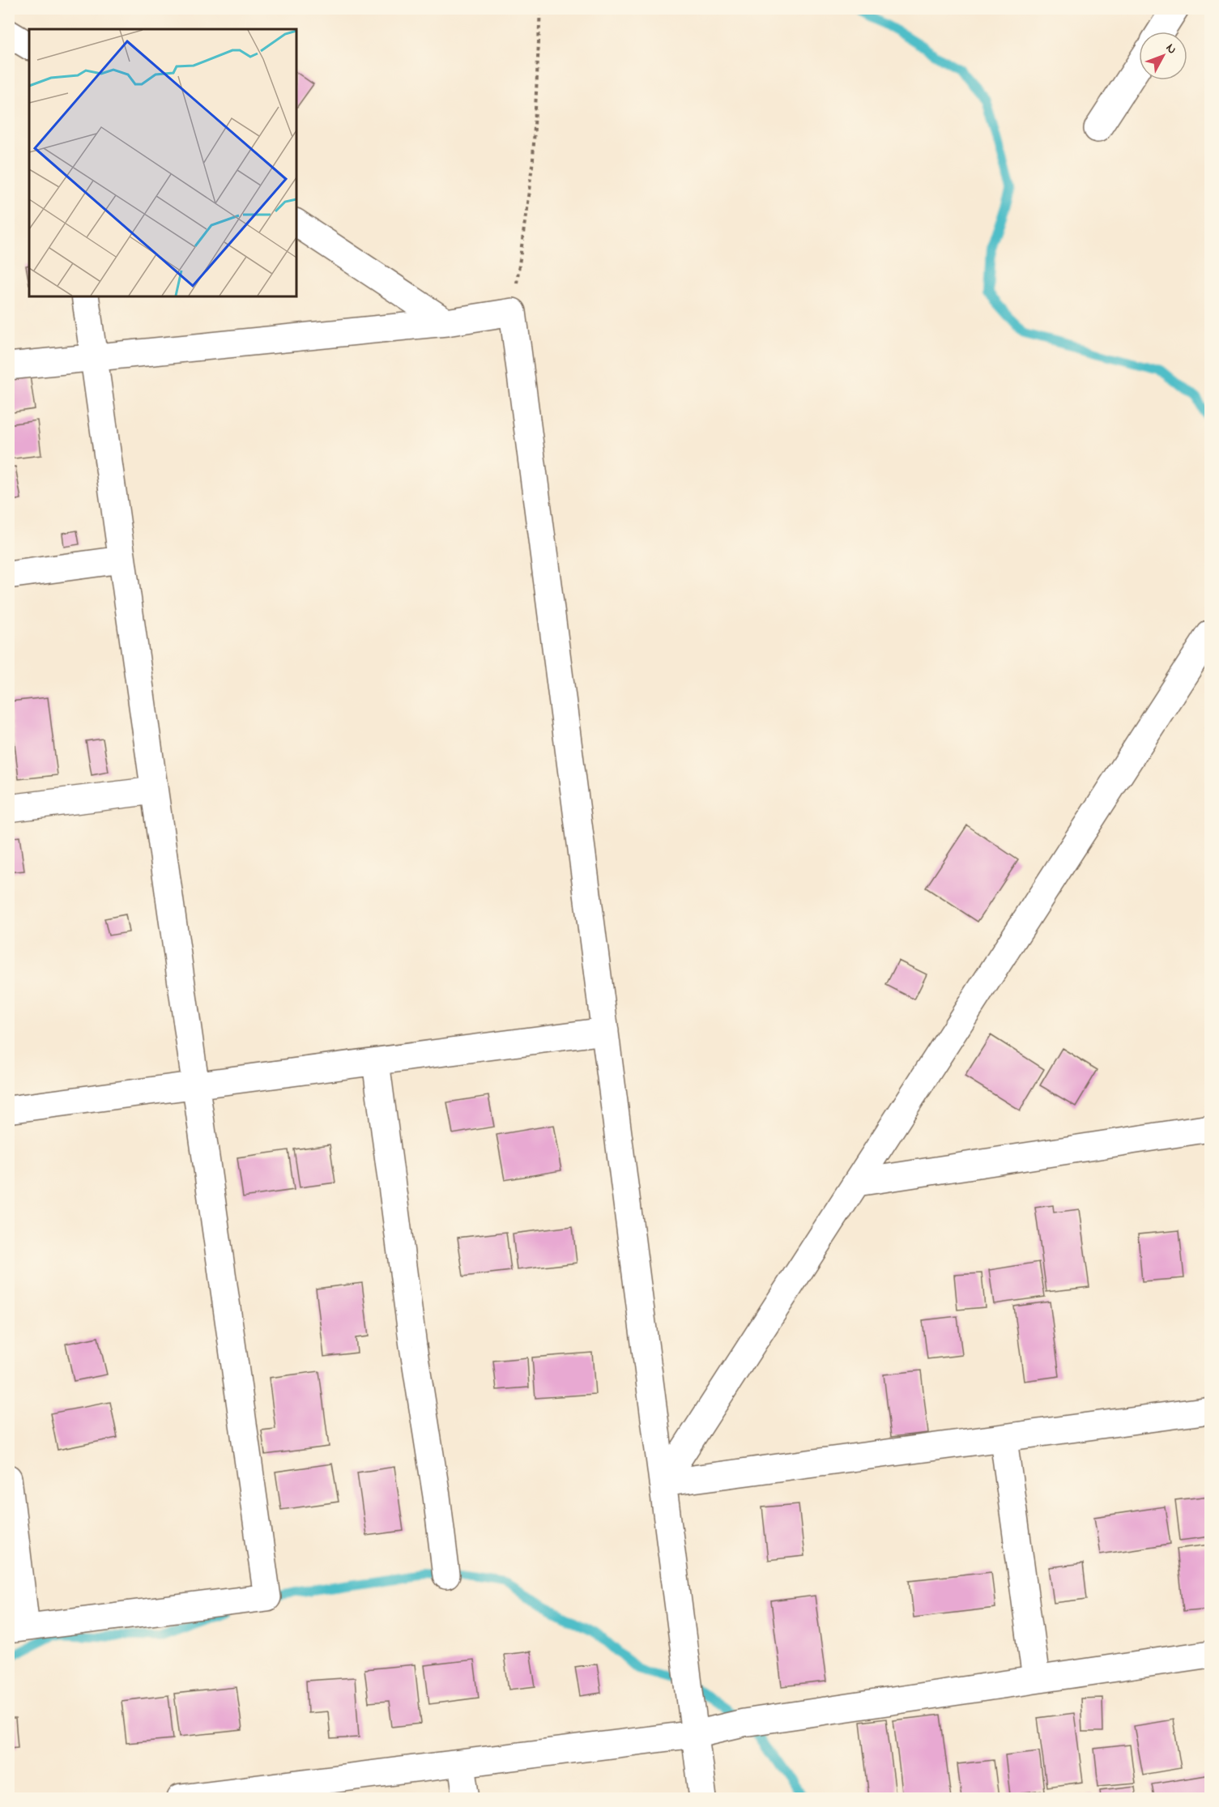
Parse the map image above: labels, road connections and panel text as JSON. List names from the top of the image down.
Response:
{
  "north": "top right"
}
